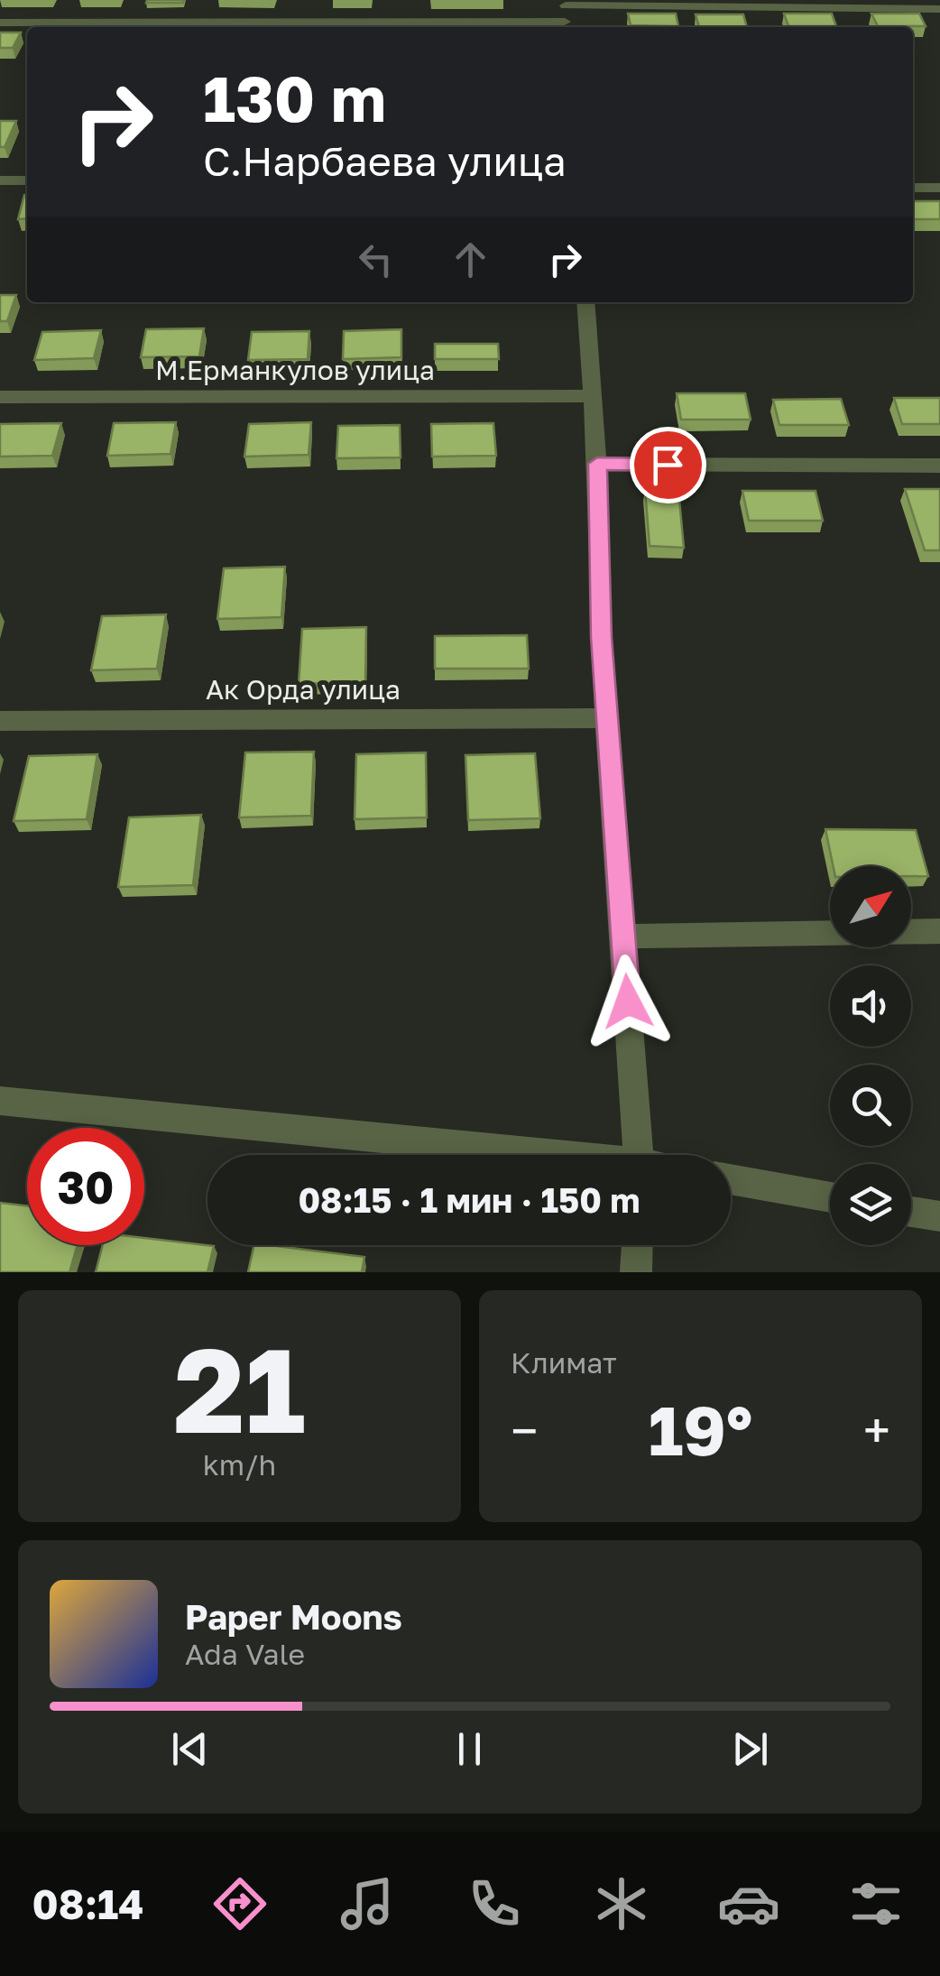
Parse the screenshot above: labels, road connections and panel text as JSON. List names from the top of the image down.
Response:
{
  "streets": {
    "street": ["М.Ерманкулов улица", "Ак Орда улица"]
  },
  "north": "top right",
  "page": {
    "turn": ["130 m", "С.Нарбаева улица"],
    "limit": "30",
    "trip": "08:15 · 1 мин · 150 m",
    "tile": [
      ["21", "km/h"],
      "Климат"
    ],
    "heat": ["−", "19°", "+"],
    "song": ["Paper Moons", "Ada Vale"],
    "tabs": "08:14"
  }
}
